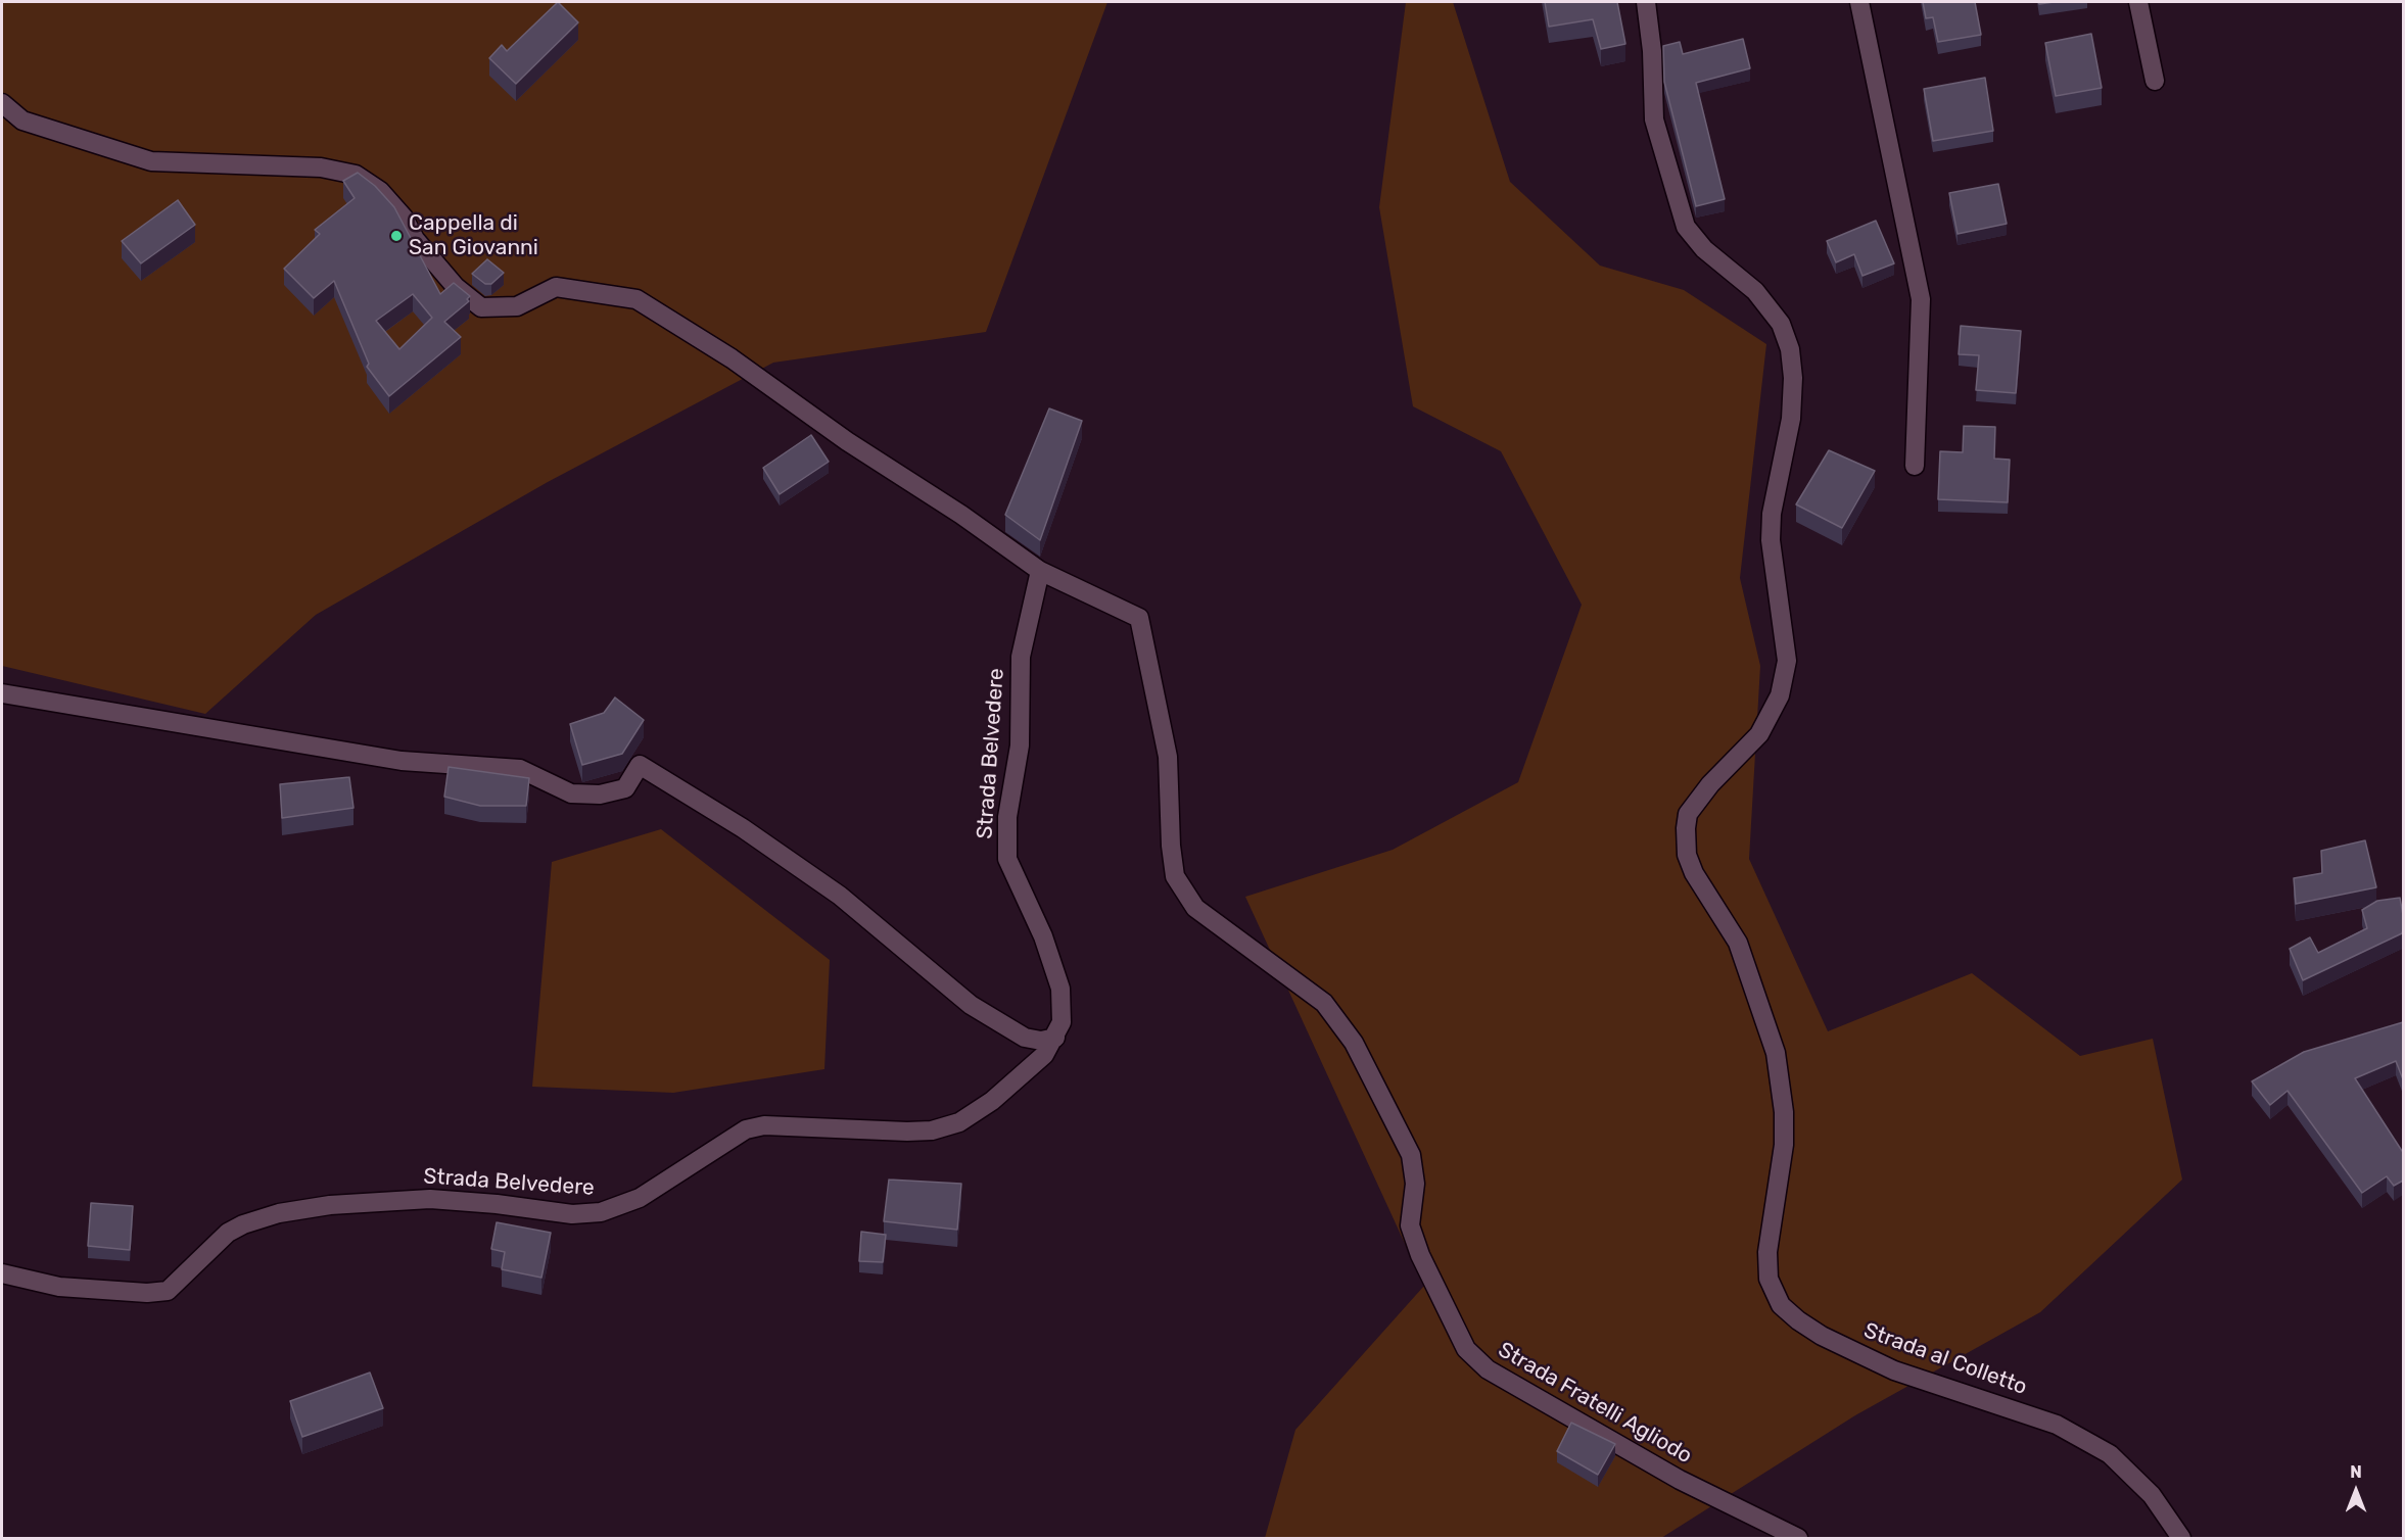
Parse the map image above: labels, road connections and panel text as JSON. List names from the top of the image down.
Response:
{
  "streets": {
    "street": ["Strada Belvedere", "Strada al Colletto", "Strada Fratelli Agliodo"]
  },
  "crossings": [
    ["Strada Belvedere", "Strada Fratelli Agliodo"]
  ],
  "places": ["Cappella di San Giovanni"],
  "north": "top"
}
